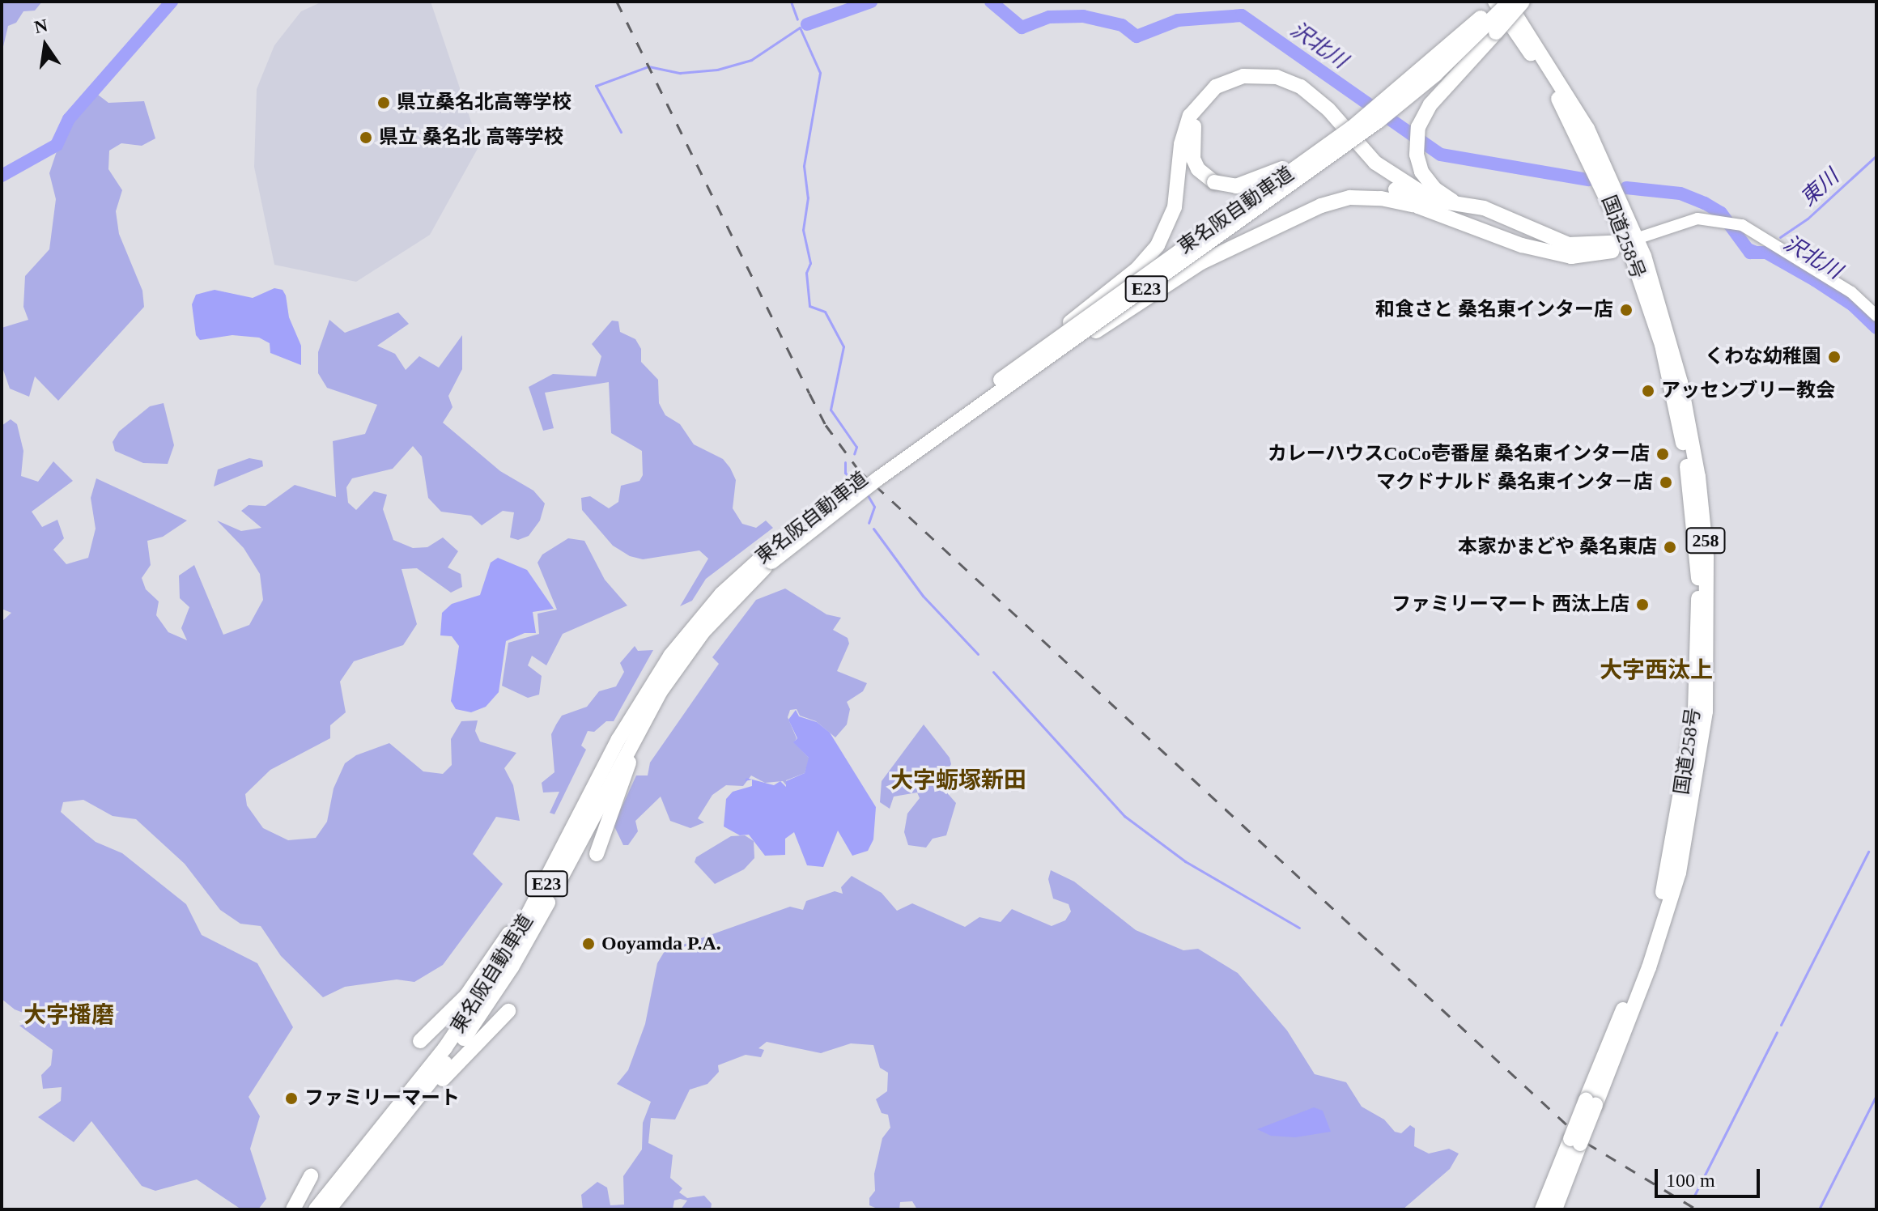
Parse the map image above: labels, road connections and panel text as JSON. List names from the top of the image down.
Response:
{
  "streets": {
    "highway": [
      "東名阪自動車道",
      "国道258号",
      "E23",
      "258"
    ]
  },
  "crossings": [
    ["東名阪自動車道", "国道258号"]
  ],
  "districts": ["大字西汰上", "大字蛎塚新田", "大字播磨"],
  "water": ["沢北川", "東川"],
  "places": [
    "県立桑名北高等学校",
    "県立 桑名北 高等学校",
    "和食さと 桑名東インター店",
    "くわな幼稚園",
    "アッセンブリー教会",
    "カレーハウスCoCo壱番屋 桑名東インター店",
    "マクドナルド 桑名東インタ－店",
    "本家かまどや 桑名東店",
    "ファミリーマート 西汰上店",
    "Ooyamda P.A.",
    "ファミリーマート"
  ],
  "scale_bar": "100 m",
  "north": "top"
}
